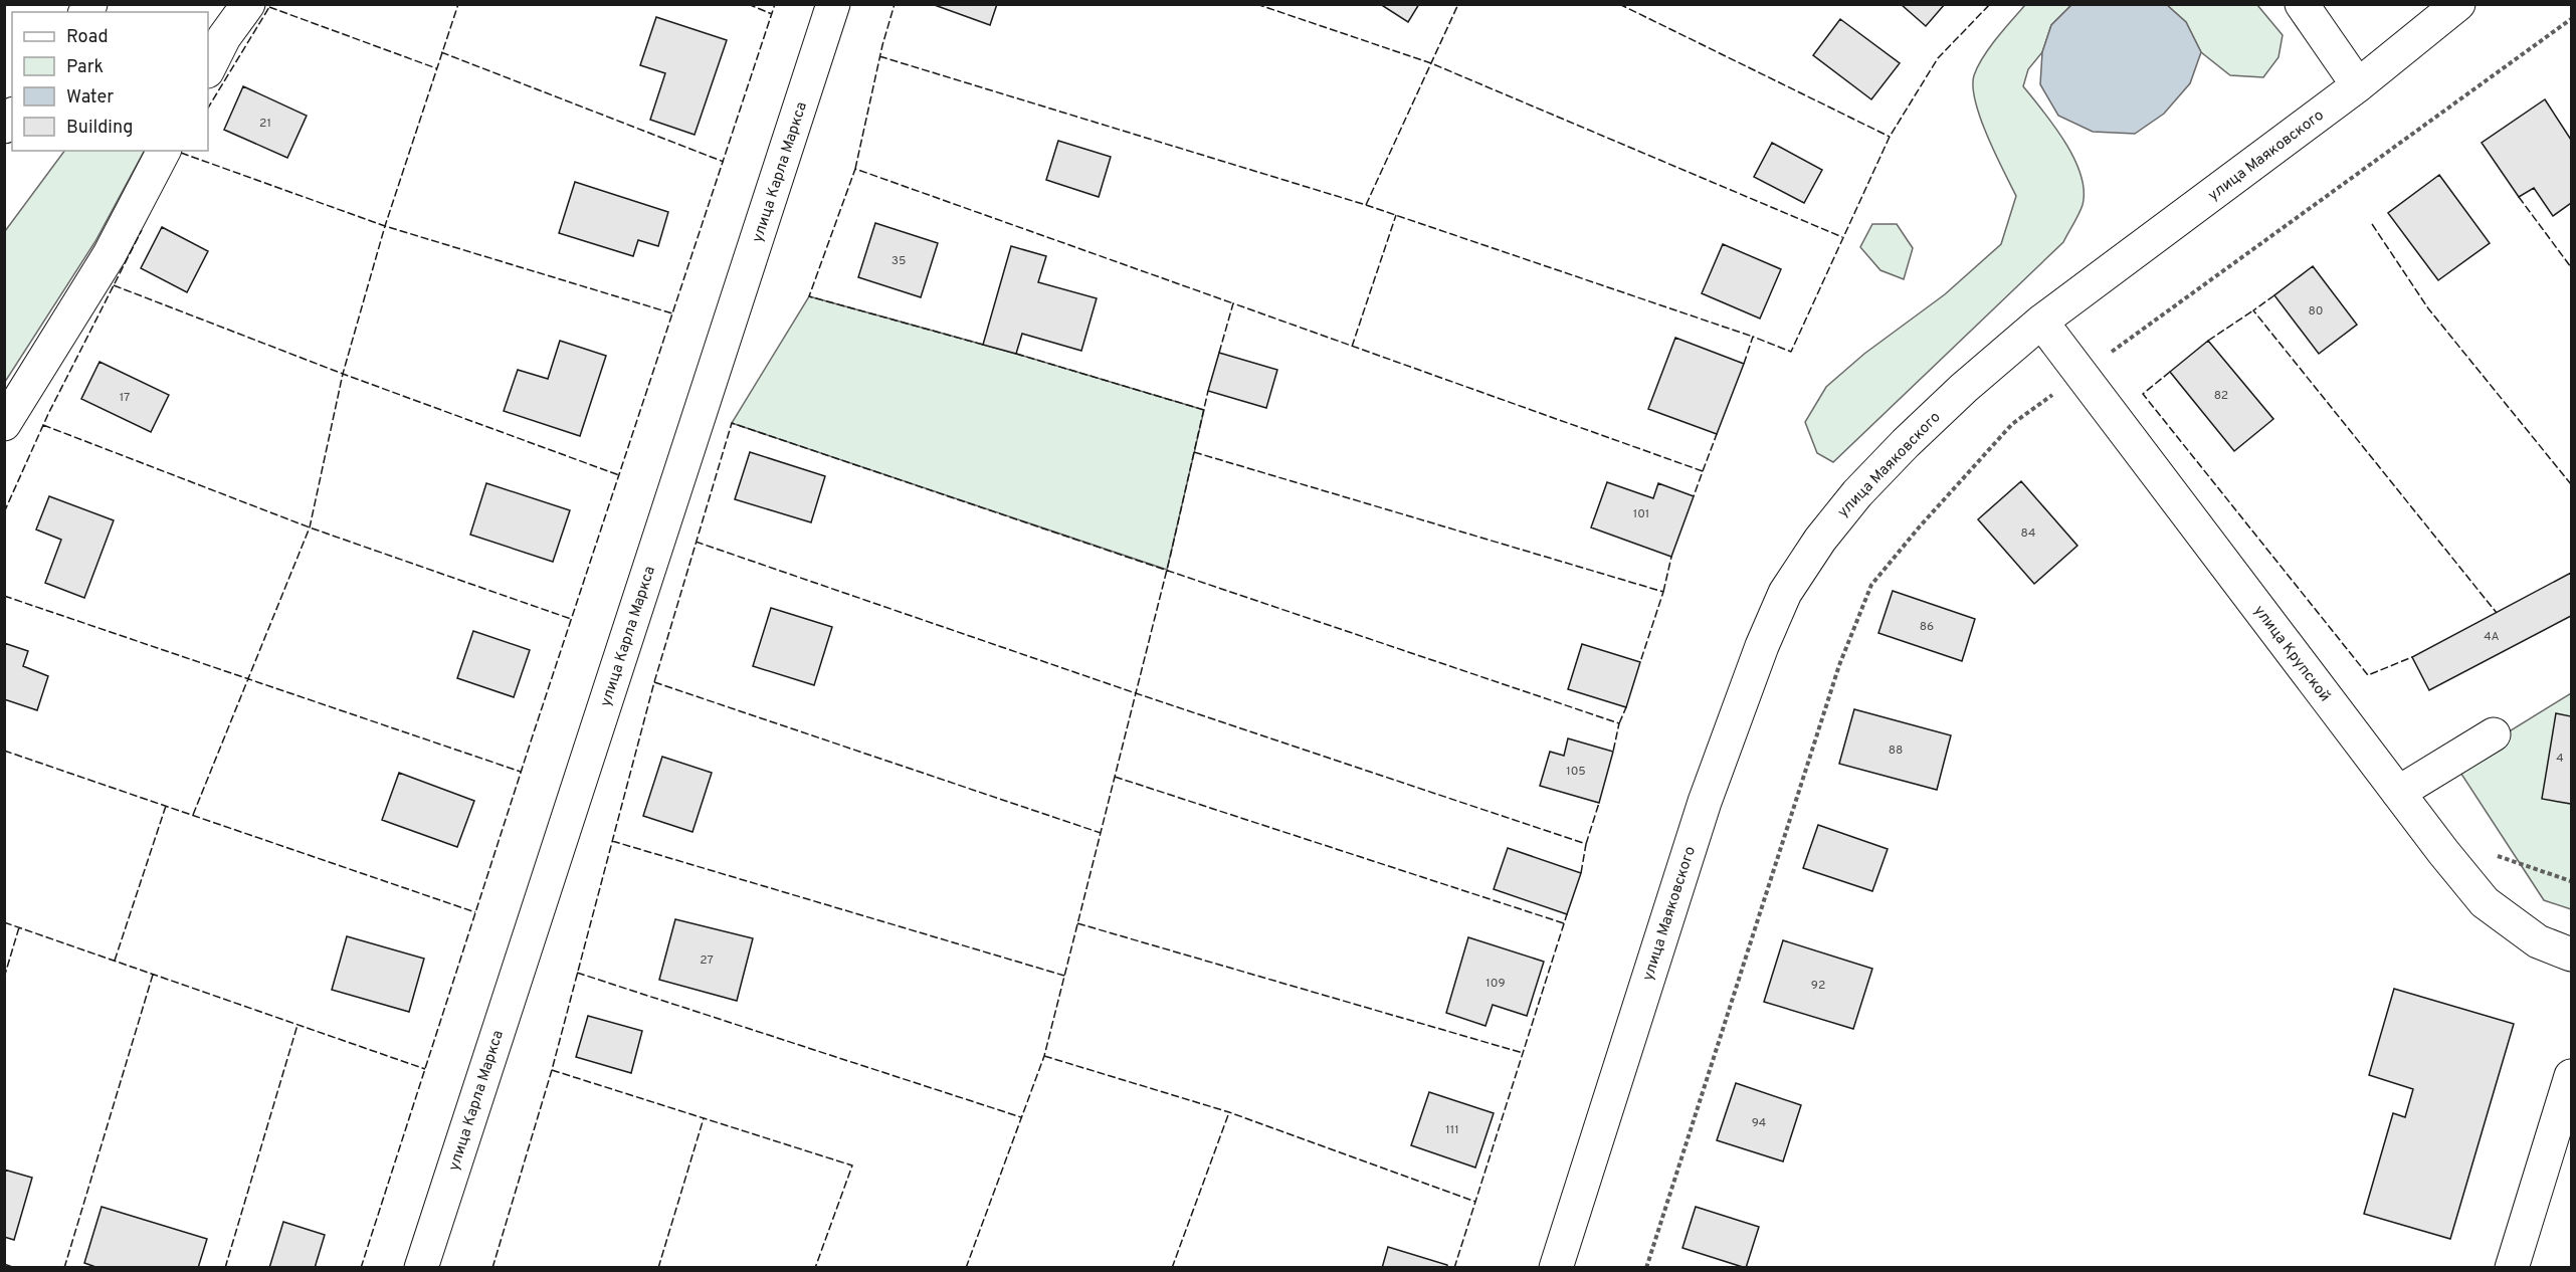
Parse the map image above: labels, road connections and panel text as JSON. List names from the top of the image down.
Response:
{
  "streets": {
    "street": ["улица Маяковского", "улица Карла Маркса", "улица Крупской"]
  },
  "crossings": [
    ["улица Маяковского", "улица Крупской"]
  ],
  "house_numbers": [
    "21",
    "35",
    "80",
    "82",
    "17",
    "101",
    "84",
    "86",
    "4А",
    "88",
    "4",
    "105",
    "27",
    "109",
    "92",
    "94",
    "111"
  ],
  "legend": [
    "Road",
    "Park",
    "Water",
    "Building"
  ]
}
